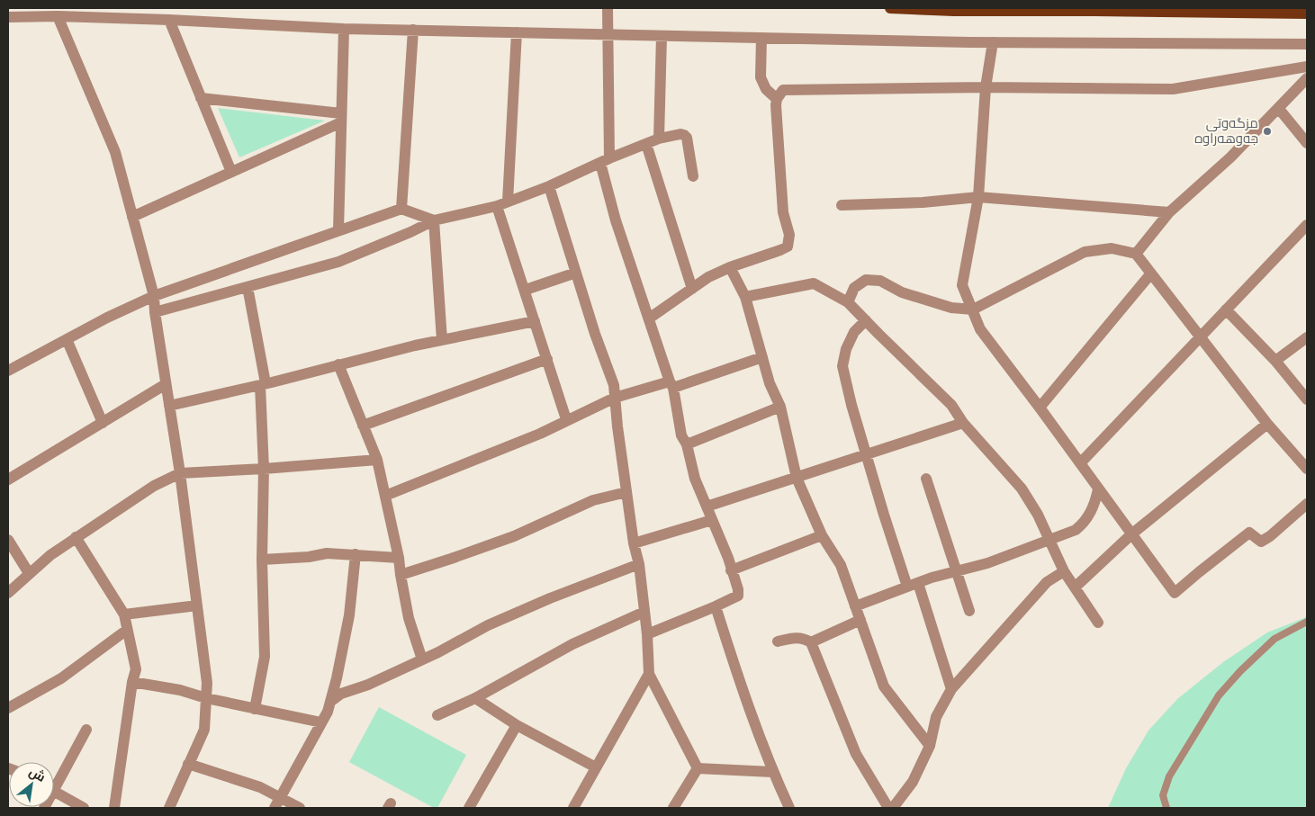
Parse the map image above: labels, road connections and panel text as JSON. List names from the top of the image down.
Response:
{
  "places": ["مزگه‌وتی جه‌وهه‌راوه"],
  "north": "top right"
}
